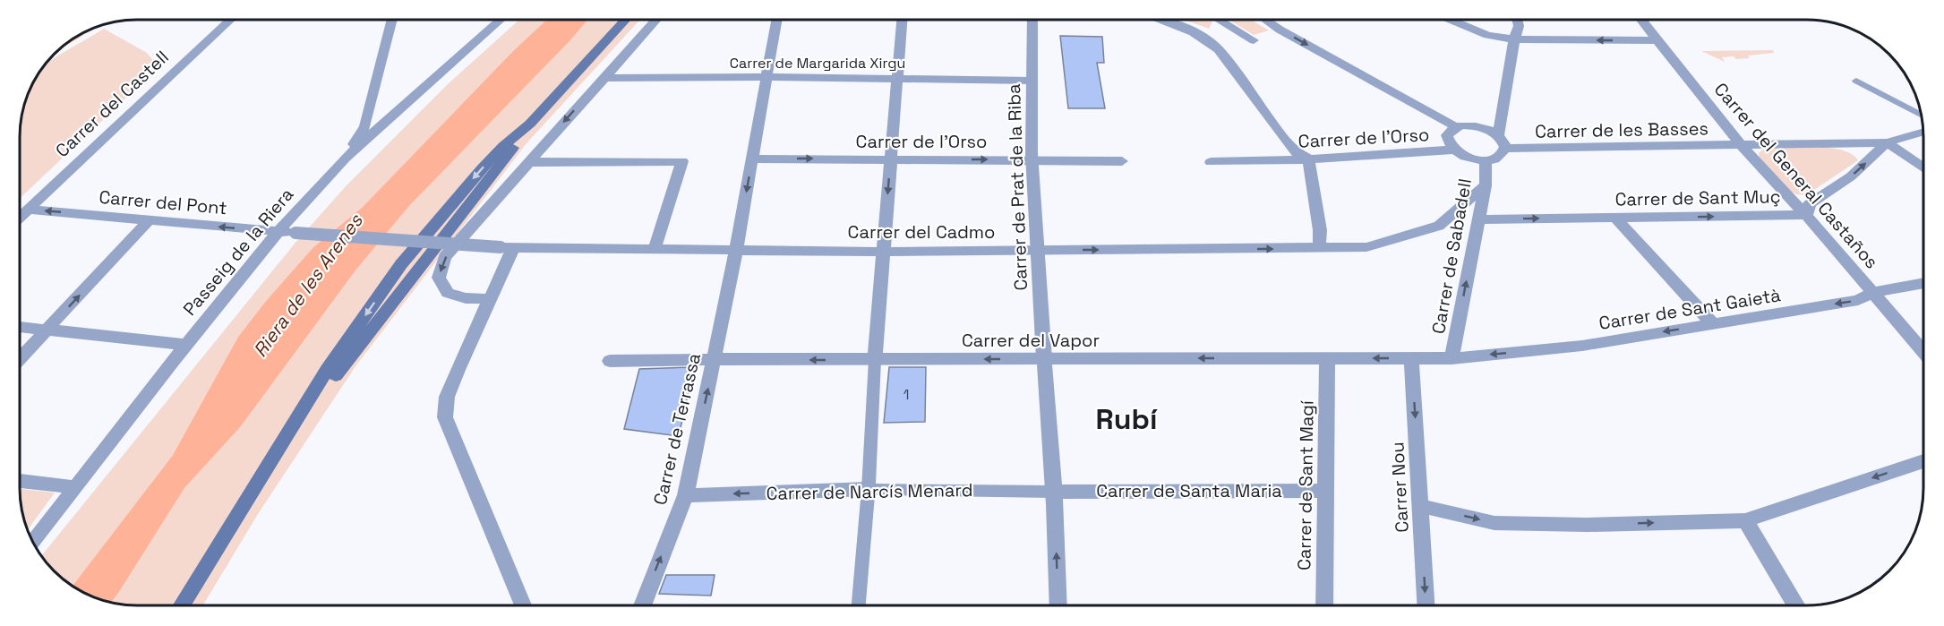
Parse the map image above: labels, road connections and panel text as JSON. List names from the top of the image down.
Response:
{
  "streets": {
    "street": [
      "Carrer de Margarida Xirgu",
      "Carrer del Castell",
      "Carrer de les Basses",
      "Carrer de l'Orso",
      "Carrer del General Castaños",
      "Carrer de Prat de la Riba",
      "Carrer de Sant Muç",
      "Carrer del Pont",
      "Carrer del Cadmo",
      "Passeig de la Riera",
      "Carrer de Sabadell",
      "Carrer de Sant Gaietà",
      "Carrer del Vapor",
      "Carrer de Terrassa",
      "Carrer de Sant Magí",
      "Carrer Nou",
      "Carrer de Santa Maria",
      "Carrer de Narcís Menard"
    ]
  },
  "crossings": [
    ["Carrer de Margarida Xirgu", "Carrer de Prat de la Riba"],
    ["Carrer de Margarida Xirgu", "Carrer de Terrassa"],
    ["Carrer del Castell", "Carrer del Pont"],
    ["Carrer de les Basses", "Carrer del General Castaños"],
    ["Carrer de l'Orso", "Carrer de Prat de la Riba"],
    ["Carrer de l'Orso", "Carrer de Terrassa"],
    ["Carrer del General Castaños", "Carrer de Sant Muç"],
    ["Carrer del General Castaños", "Carrer de Sant Gaietà"],
    ["Carrer de Prat de la Riba", "Carrer del Cadmo"],
    ["Carrer de Prat de la Riba", "Carrer del Vapor"],
    ["Carrer de Prat de la Riba", "Carrer de Santa Maria"],
    ["Carrer de Prat de la Riba", "Carrer de Narcís Menard"],
    ["Carrer de Sant Muç", "Carrer de Sabadell"],
    ["Carrer del Pont", "Carrer del Cadmo"],
    ["Carrer del Pont", "Passeig de la Riera"],
    ["Carrer del Cadmo", "Carrer de Sabadell"],
    ["Carrer del Cadmo", "Carrer de Terrassa"],
    ["Carrer de Sabadell", "Carrer de Sant Gaietà"],
    ["Carrer de Sabadell", "Carrer del Vapor"],
    ["Carrer de Sant Gaietà", "Carrer del Vapor"],
    ["Carrer del Vapor", "Carrer de Terrassa"],
    ["Carrer del Vapor", "Carrer de Sant Magí"],
    ["Carrer del Vapor", "Carrer Nou"],
    ["Carrer de Terrassa", "Carrer de Narcís Menard"],
    ["Carrer de Sant Magí", "Carrer de Santa Maria"],
    ["Carrer de Santa Maria", "Carrer de Narcís Menard"]
  ],
  "one_way": [
    "Carrer de l'Orso",
    "Carrer de Sant Muç",
    "Carrer de Sabadell",
    "Carrer de Sant Gaietà",
    "Carrer del Vapor",
    "Carrer Nou",
    "Carrer de Narcís Menard"
  ],
  "districts": ["Rubí"],
  "water": ["Riera de les Arenes"],
  "house_numbers": ["1"]
}
